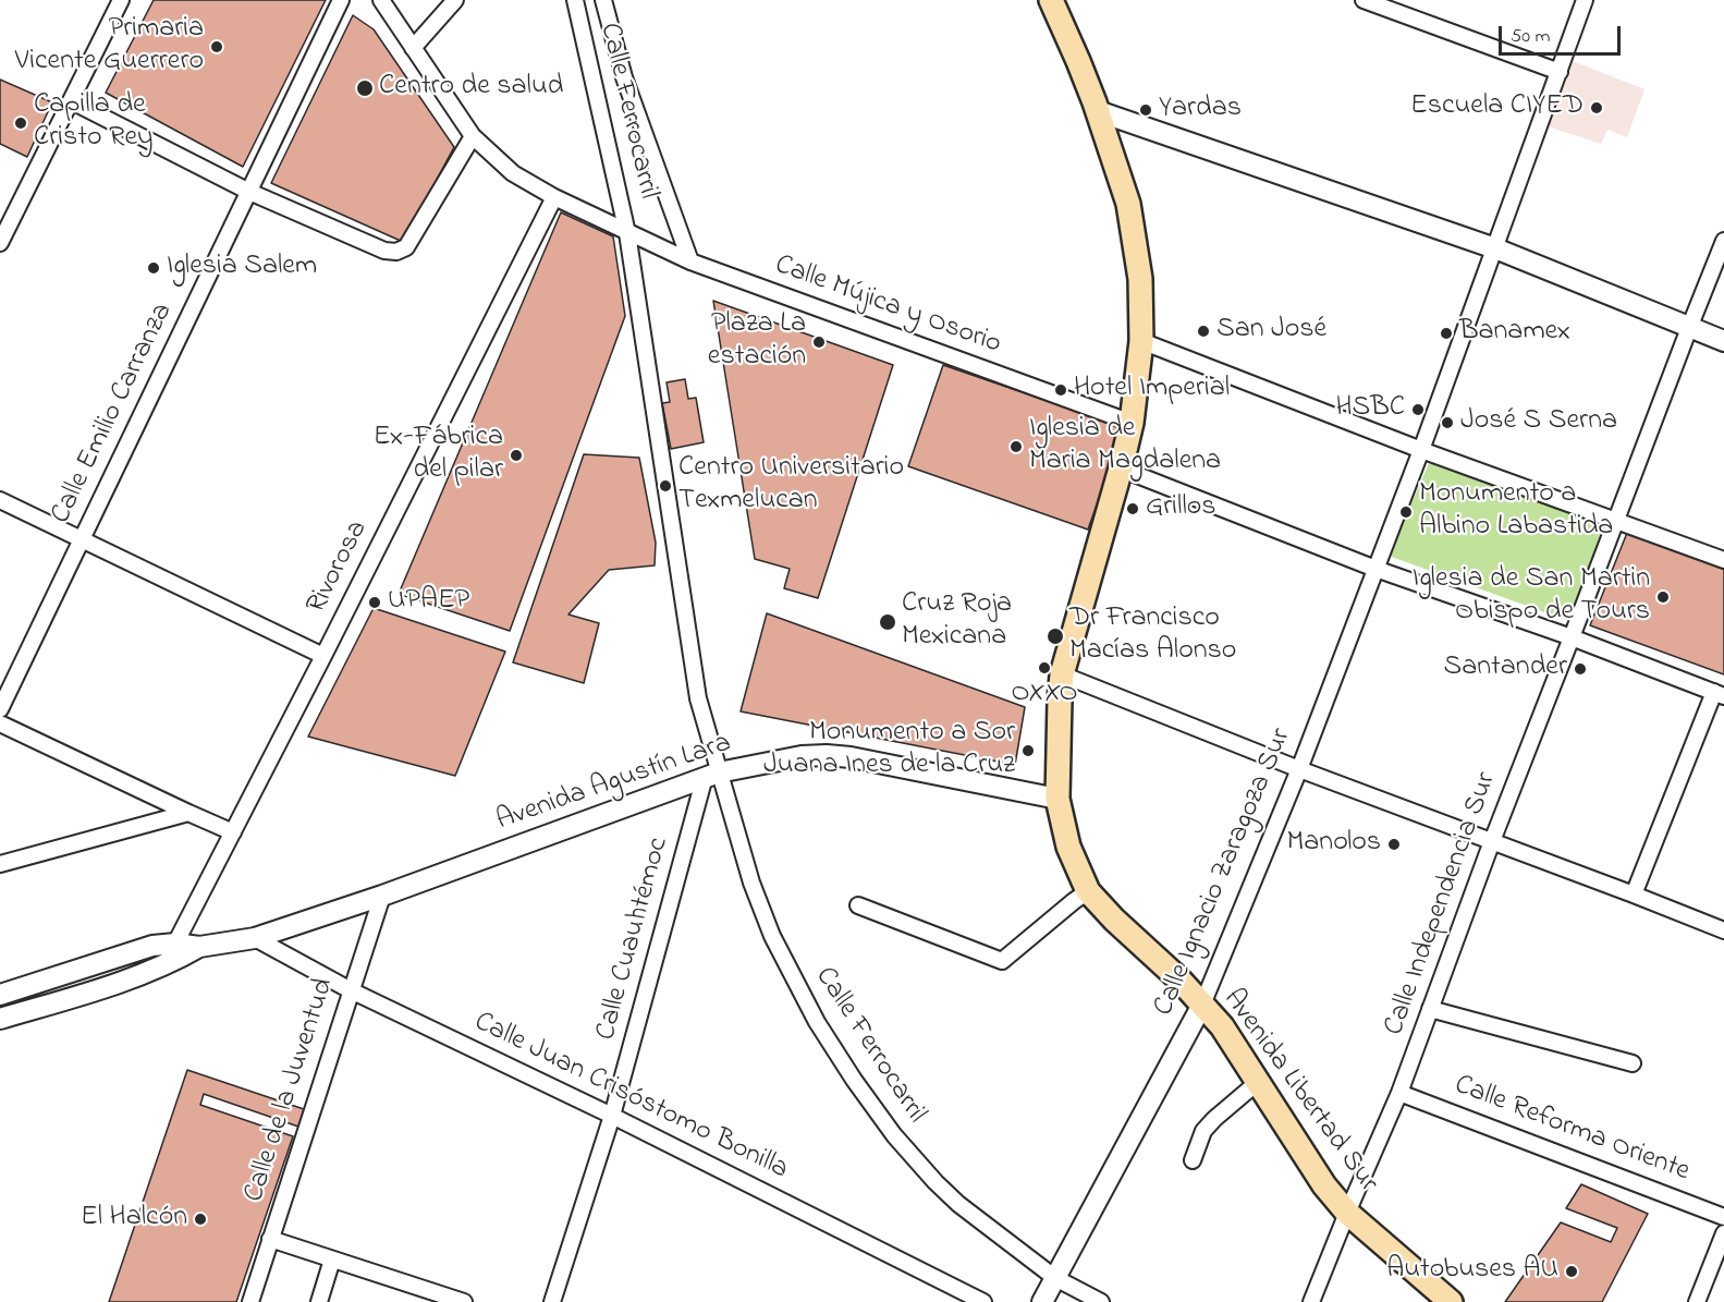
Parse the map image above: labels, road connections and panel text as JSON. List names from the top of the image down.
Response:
{
  "streets": {
    "main road": ["Avenida Agustín Lara", "Calle Ignacio Zaragoza Sur", "Avenida Libertad Sur"],
    "street": [
      "Calle Ferrocarril",
      "Calle Mújica y Osorio",
      "Calle Emilio Carranza",
      "Rivorosa",
      "Calle Independencia Sur",
      "Calle Cuauhtémoc",
      "Calle de la Juventud",
      "Calle Juan Crisóstomo Bonilla",
      "Calle Reforma Oriente"
    ]
  },
  "crossings": [
    ["Calle Ferrocarril", "Calle Mújica y Osorio"],
    ["Calle Ferrocarril", "Avenida Agustín Lara"],
    ["Calle Ferrocarril", "Calle Ignacio Zaragoza Sur"],
    ["Calle Ferrocarril", "Calle Cuauhtémoc"],
    ["Calle Mújica y Osorio", "Rivorosa"],
    ["Calle Mújica y Osorio", "Avenida Libertad Sur"],
    ["Rivorosa", "Avenida Agustín Lara"],
    ["Avenida Agustín Lara", "Calle Cuauhtémoc"],
    ["Avenida Agustín Lara", "Calle de la Juventud"],
    ["Avenida Agustín Lara", "Avenida Libertad Sur"],
    ["Avenida Agustín Lara", "Calle Juan Crisóstomo Bonilla"],
    ["Calle Ignacio Zaragoza Sur", "Avenida Libertad Sur"],
    ["Calle Independencia Sur", "Avenida Libertad Sur"],
    ["Calle Independencia Sur", "Calle Reforma Oriente"],
    ["Calle Cuauhtémoc", "Calle Juan Crisóstomo Bonilla"],
    ["Calle de la Juventud", "Calle Juan Crisóstomo Bonilla"]
  ],
  "places": [
    "Primaria Vicente Guerrero",
    "Centro de salud",
    "Escuela CIYED",
    "Yardas",
    "Capilla de Cristo Rey",
    "Iglesia Salem",
    "San José",
    "Banamex",
    "Plaza La estación",
    "Hotel Imperial",
    "HSBC",
    "José S Serna",
    "Iglesia de Maria Magdalena",
    "Ex-Fábrica del pilar",
    "Centro Universitario Texmelucan",
    "Grillos",
    "Monumento a Albino Labastida",
    "Iglesia de San Martin Obispo de Tours",
    "UPAEP",
    "Cruz Roja Mexicana",
    "Dr Francisco Macías Alonso",
    "OXXO",
    "Santander",
    "Monumento a Sor Juana Ines de la Cruz",
    "Manolos",
    "El Halcón",
    "Autobuses AU"
  ],
  "scale_bar": "50 m"
}
